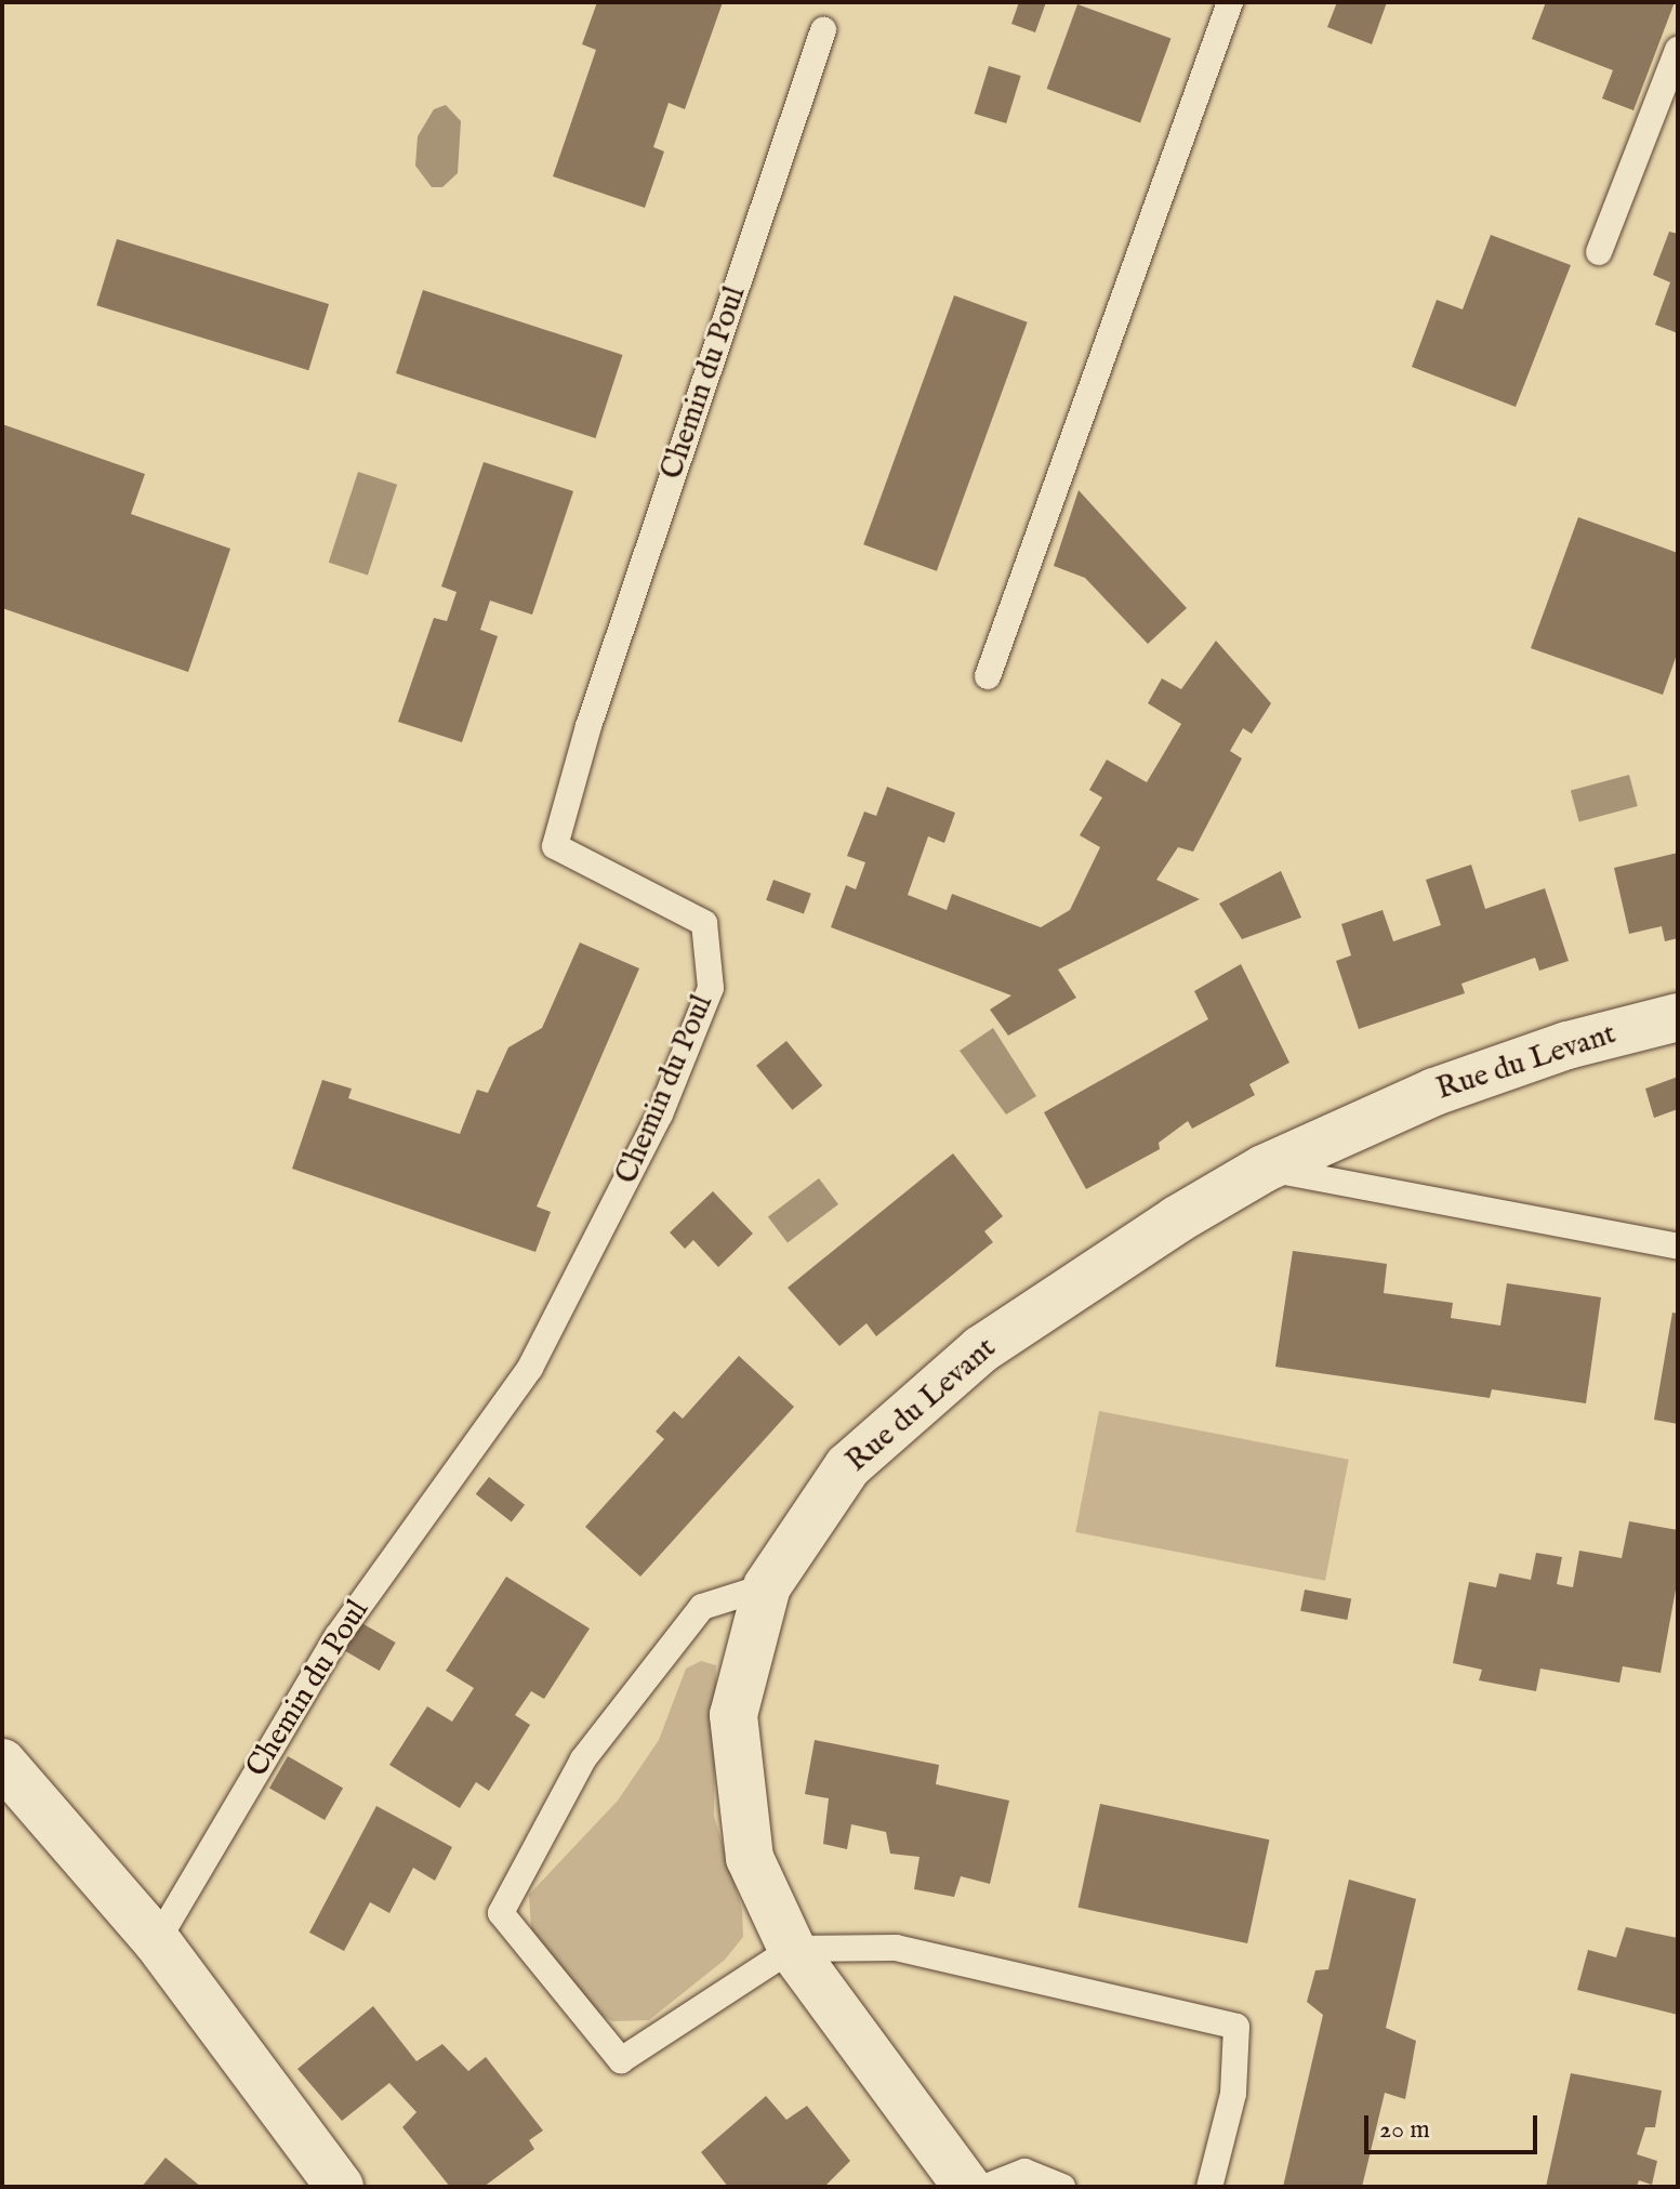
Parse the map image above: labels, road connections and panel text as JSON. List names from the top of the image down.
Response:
{
  "streets": {
    "street": ["Rue du Levant"],
    "lane": ["Chemin du Poul"]
  },
  "scale_bar": "20 m"
}
